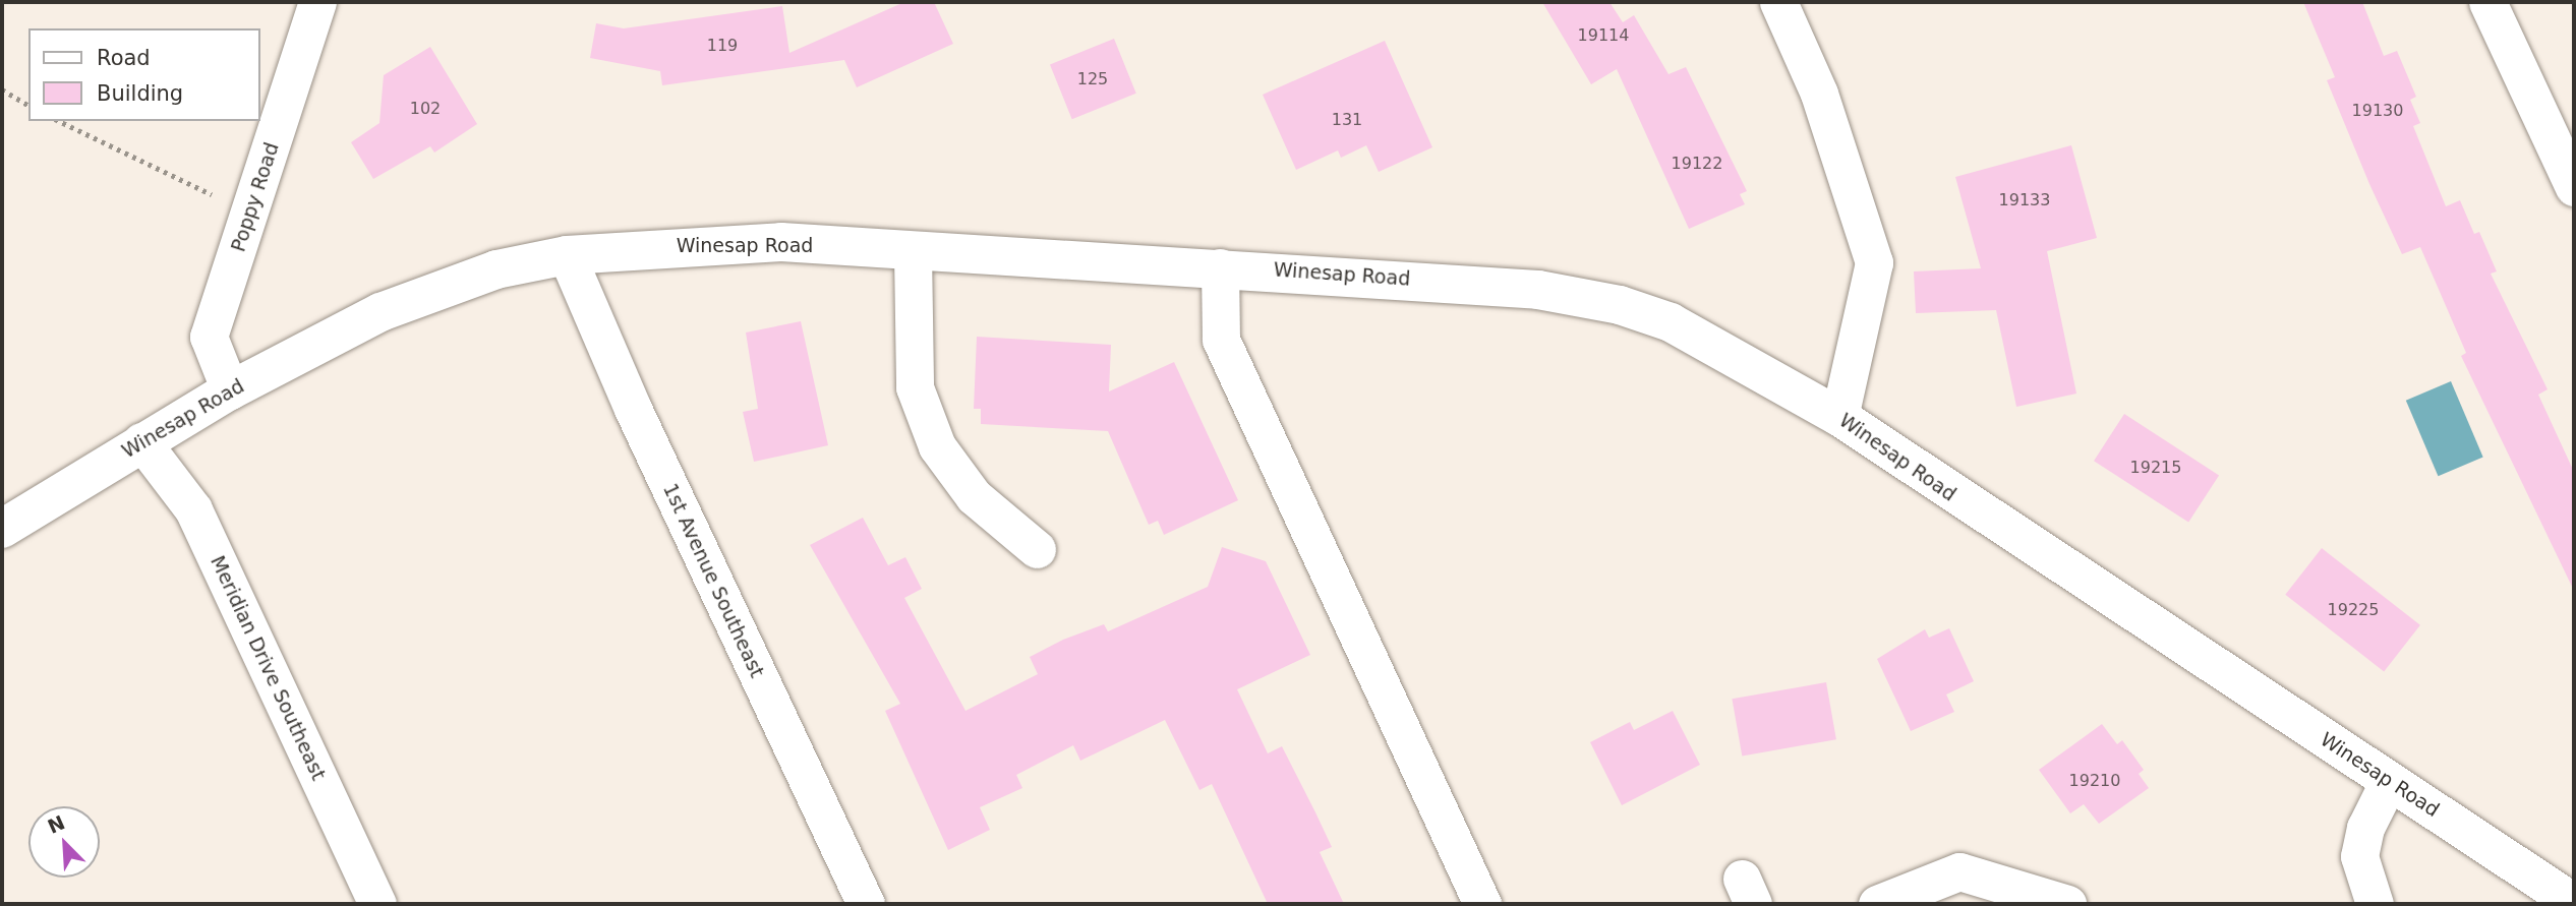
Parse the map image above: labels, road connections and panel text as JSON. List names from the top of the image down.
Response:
{
  "streets": {
    "street": [
      "Poppy Road",
      "Winesap Road",
      "1st Avenue Southeast",
      "Meridian Drive Southeast"
    ]
  },
  "crossings": [
    ["Poppy Road", "Winesap Road"],
    ["Winesap Road", "1st Avenue Southeast"],
    ["Winesap Road", "Meridian Drive Southeast"]
  ],
  "house_numbers": [
    "19114",
    "119",
    "125",
    "102",
    "19130",
    "131",
    "19122",
    "19133",
    "19215",
    "19225",
    "19210"
  ],
  "legend": ["Road", "Building"],
  "north": "top left"
}
